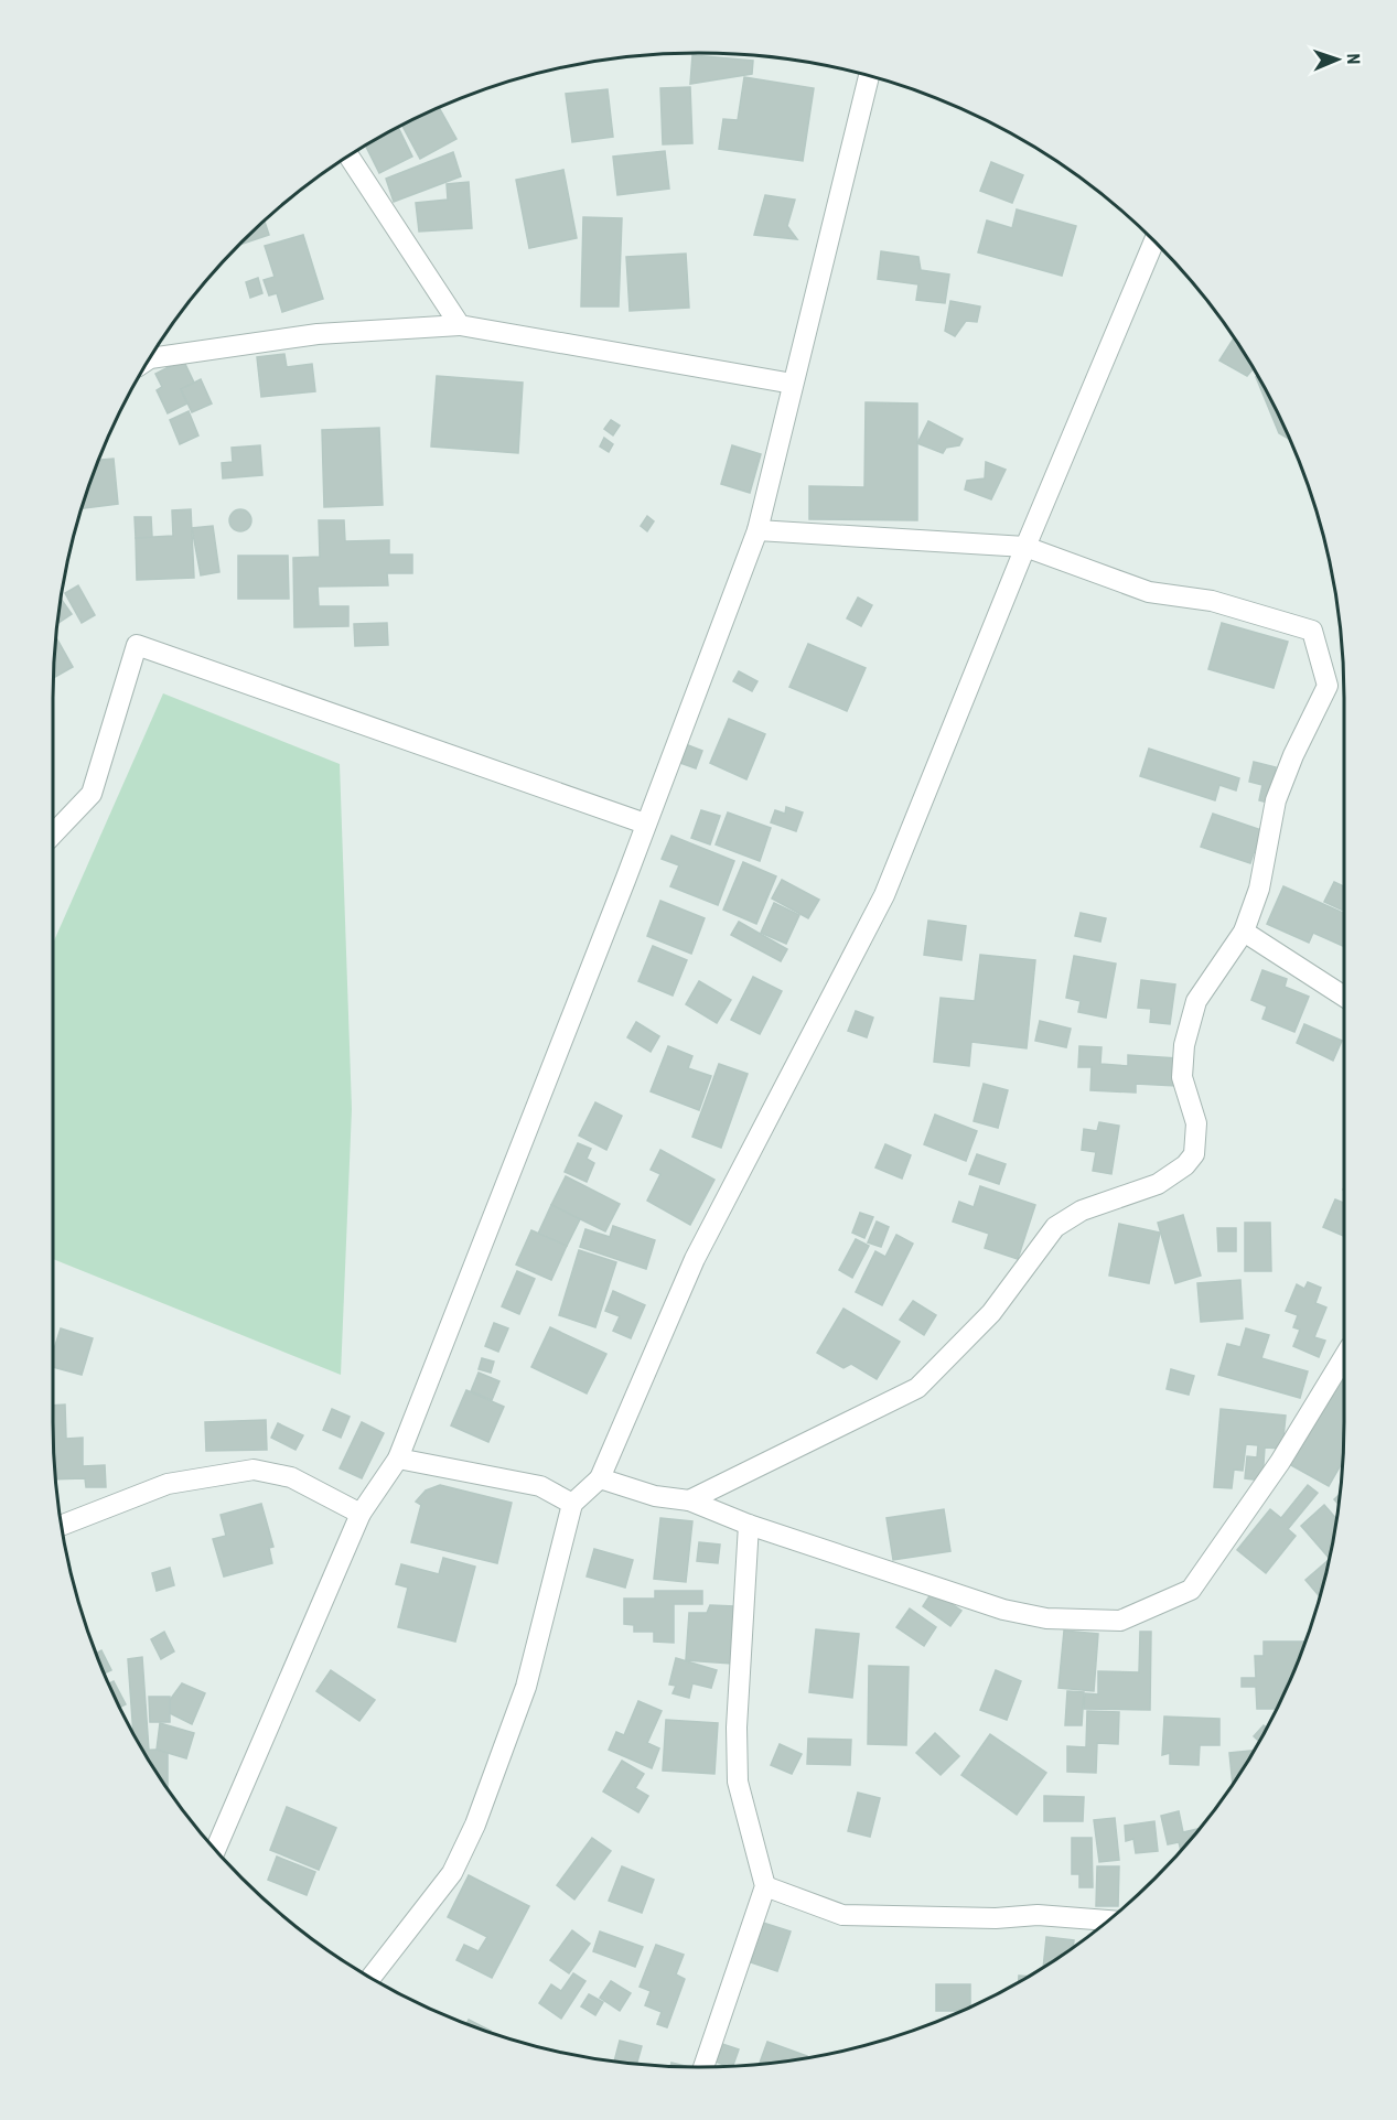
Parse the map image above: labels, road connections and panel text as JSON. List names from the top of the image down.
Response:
{
  "north": "right"
}
